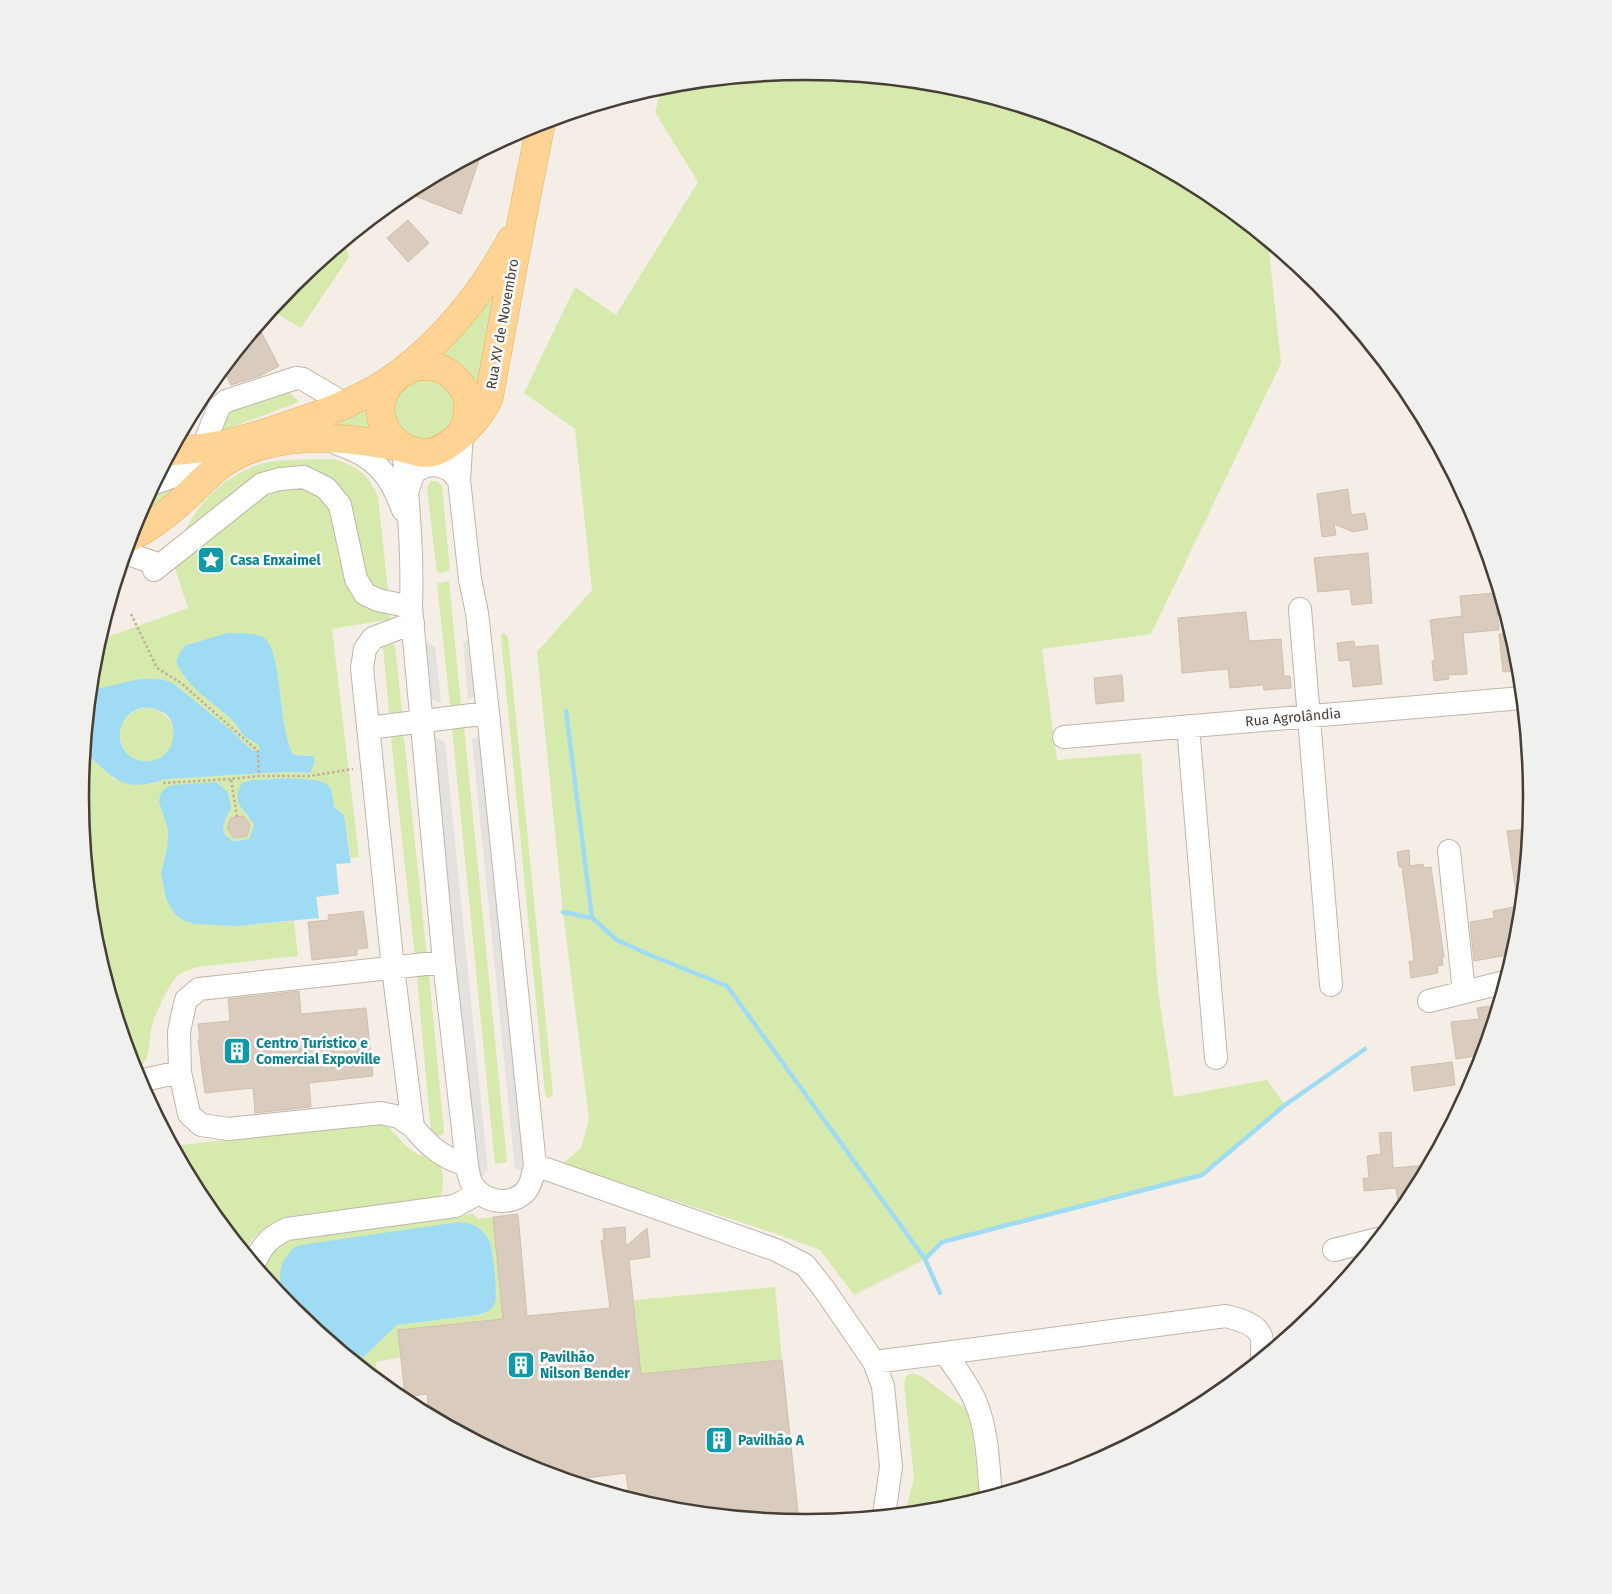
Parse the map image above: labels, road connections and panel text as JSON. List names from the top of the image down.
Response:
{
  "streets": {
    "main road": ["Rua XV de Novembro"],
    "street": ["Rua Agrolândia"]
  },
  "places": {
    "place": ["Casa Enxaimel"],
    "building": ["Centro Turístico e Comercial Expoville", "Pavilhão Nilson Bender", "Pavilhão A"]
  }
}
